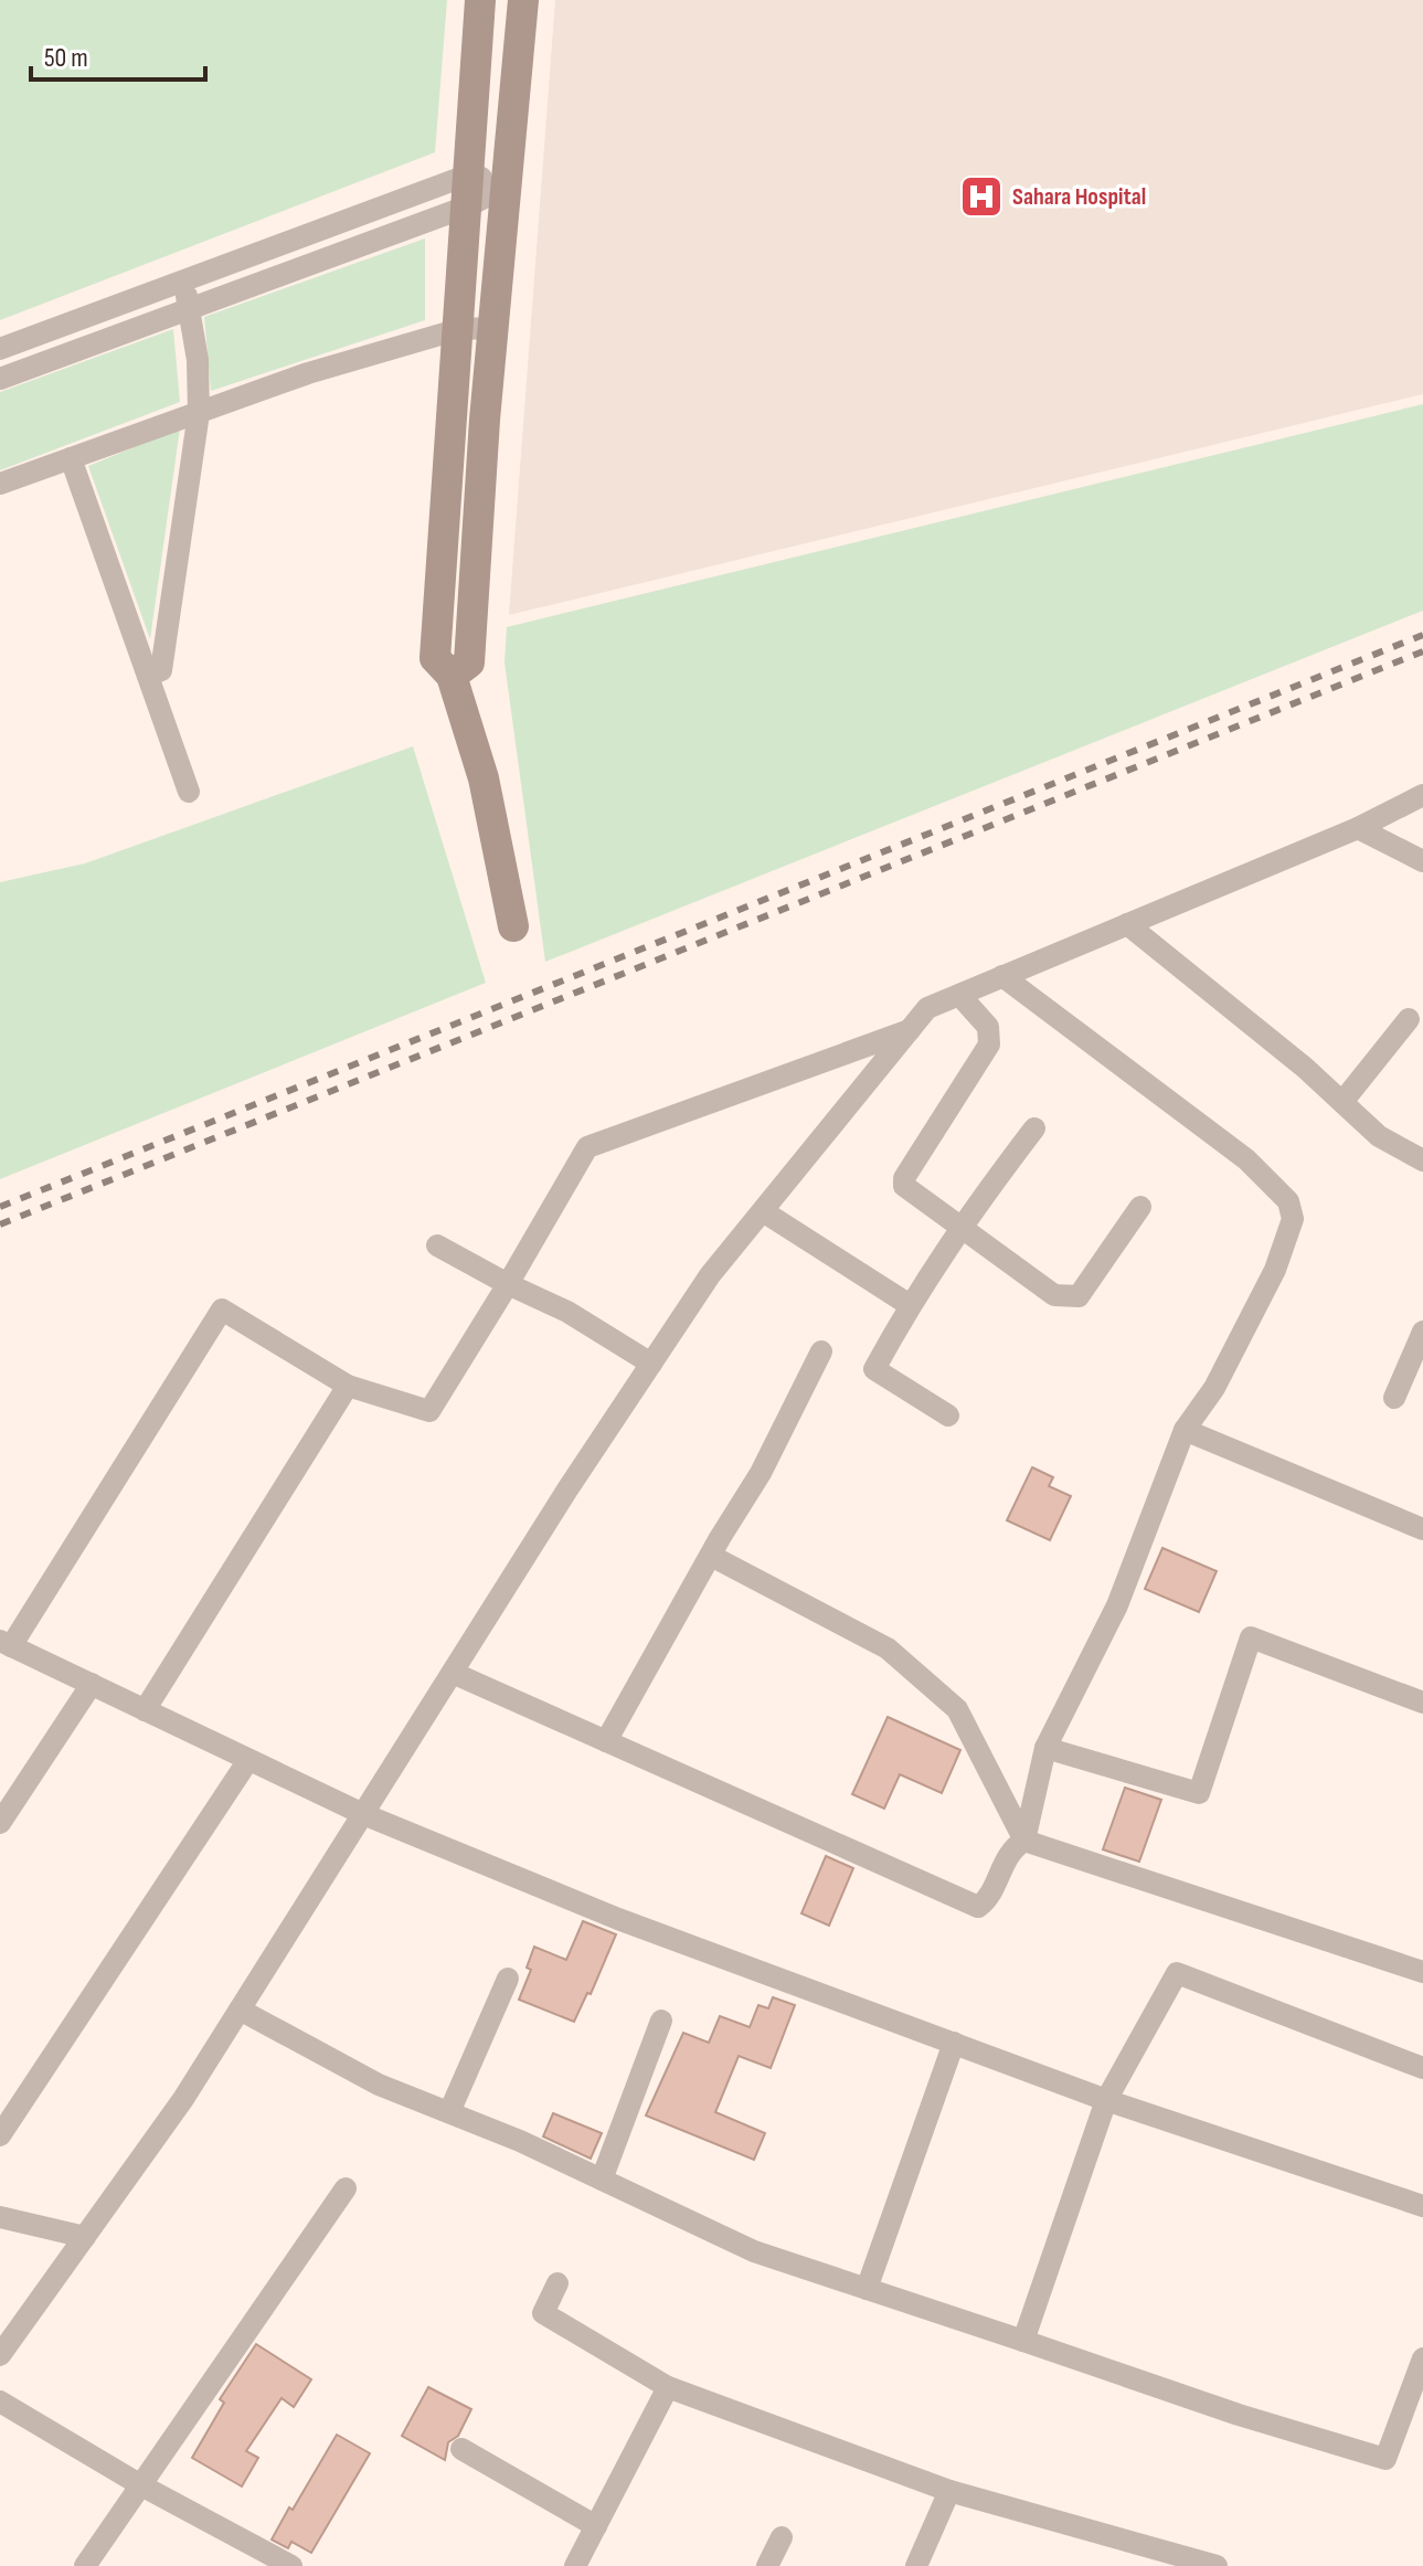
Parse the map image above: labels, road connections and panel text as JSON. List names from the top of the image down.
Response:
{
  "places": {
    "hospital": ["Sahara Hospital"]
  },
  "scale_bar": "50 m"
}
